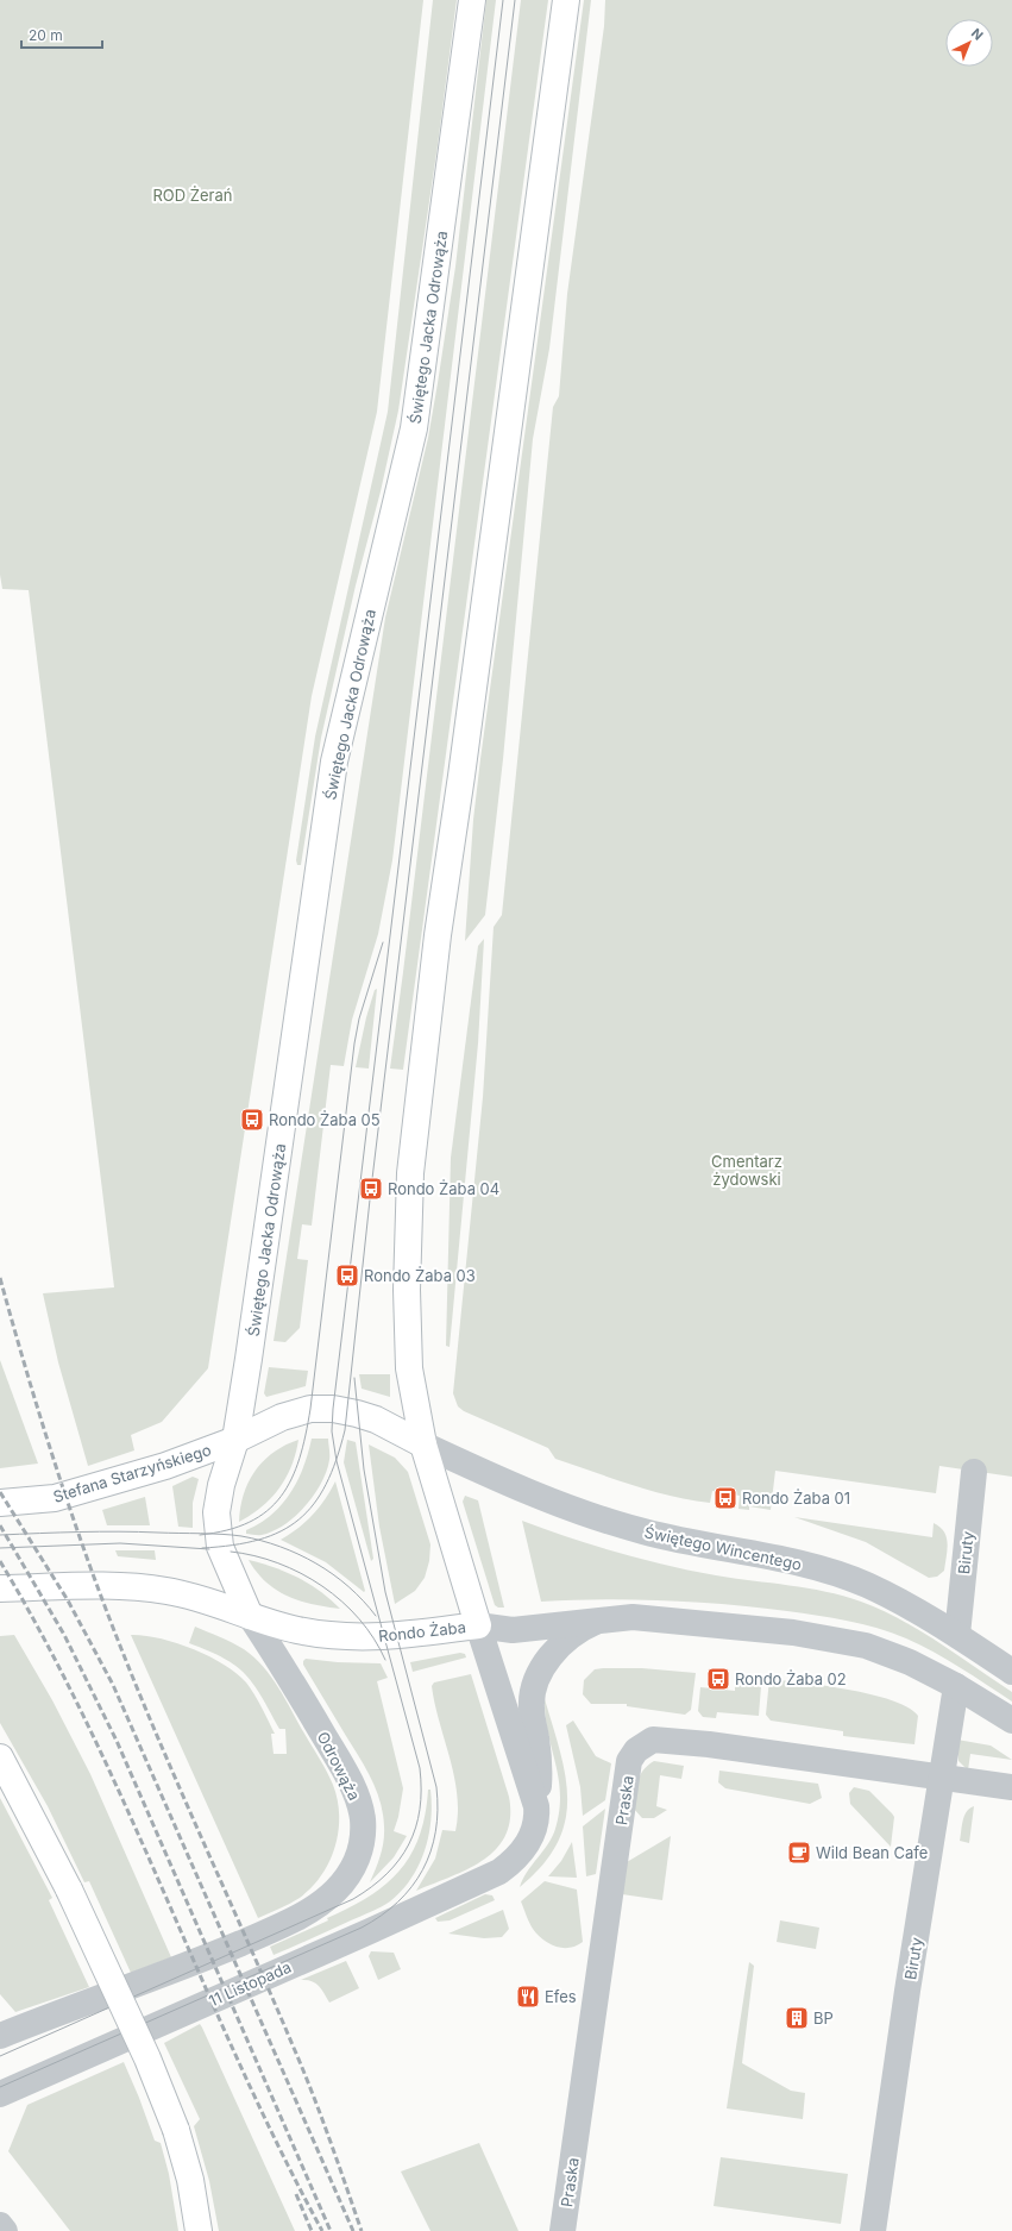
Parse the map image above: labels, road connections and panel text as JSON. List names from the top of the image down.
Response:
{
  "streets": {
    "main road": ["Świętego Jacka Odrowąża", "Stefana Starzyńskiego", "Rondo Żaba"],
    "street": [
      "Świętego Wincentego",
      "Biruty",
      "Odrowąża",
      "Praska",
      "11 Listopada"
    ]
  },
  "crossings": [
    ["Świętego Jacka Odrowąża", "Stefana Starzyńskiego"],
    ["Świętego Wincentego", "Biruty"],
    ["Świętego Wincentego", "Rondo Żaba"],
    ["Biruty", "Praska"],
    ["Rondo Żaba", "Odrowąża"]
  ],
  "parks": ["ROD Żerań", "Cmentarz żydowski"],
  "places": {
    "bus stop": [
      "Rondo Żaba 05",
      "Rondo Żaba 04",
      "Rondo Żaba 03",
      "Rondo Żaba 01",
      "Rondo Żaba 02"
    ],
    "cafe": ["Wild Bean Cafe"],
    "restaurant": ["Efes"],
    "building": ["BP"]
  },
  "scale_bar": "20 m",
  "north": "top right"
}
